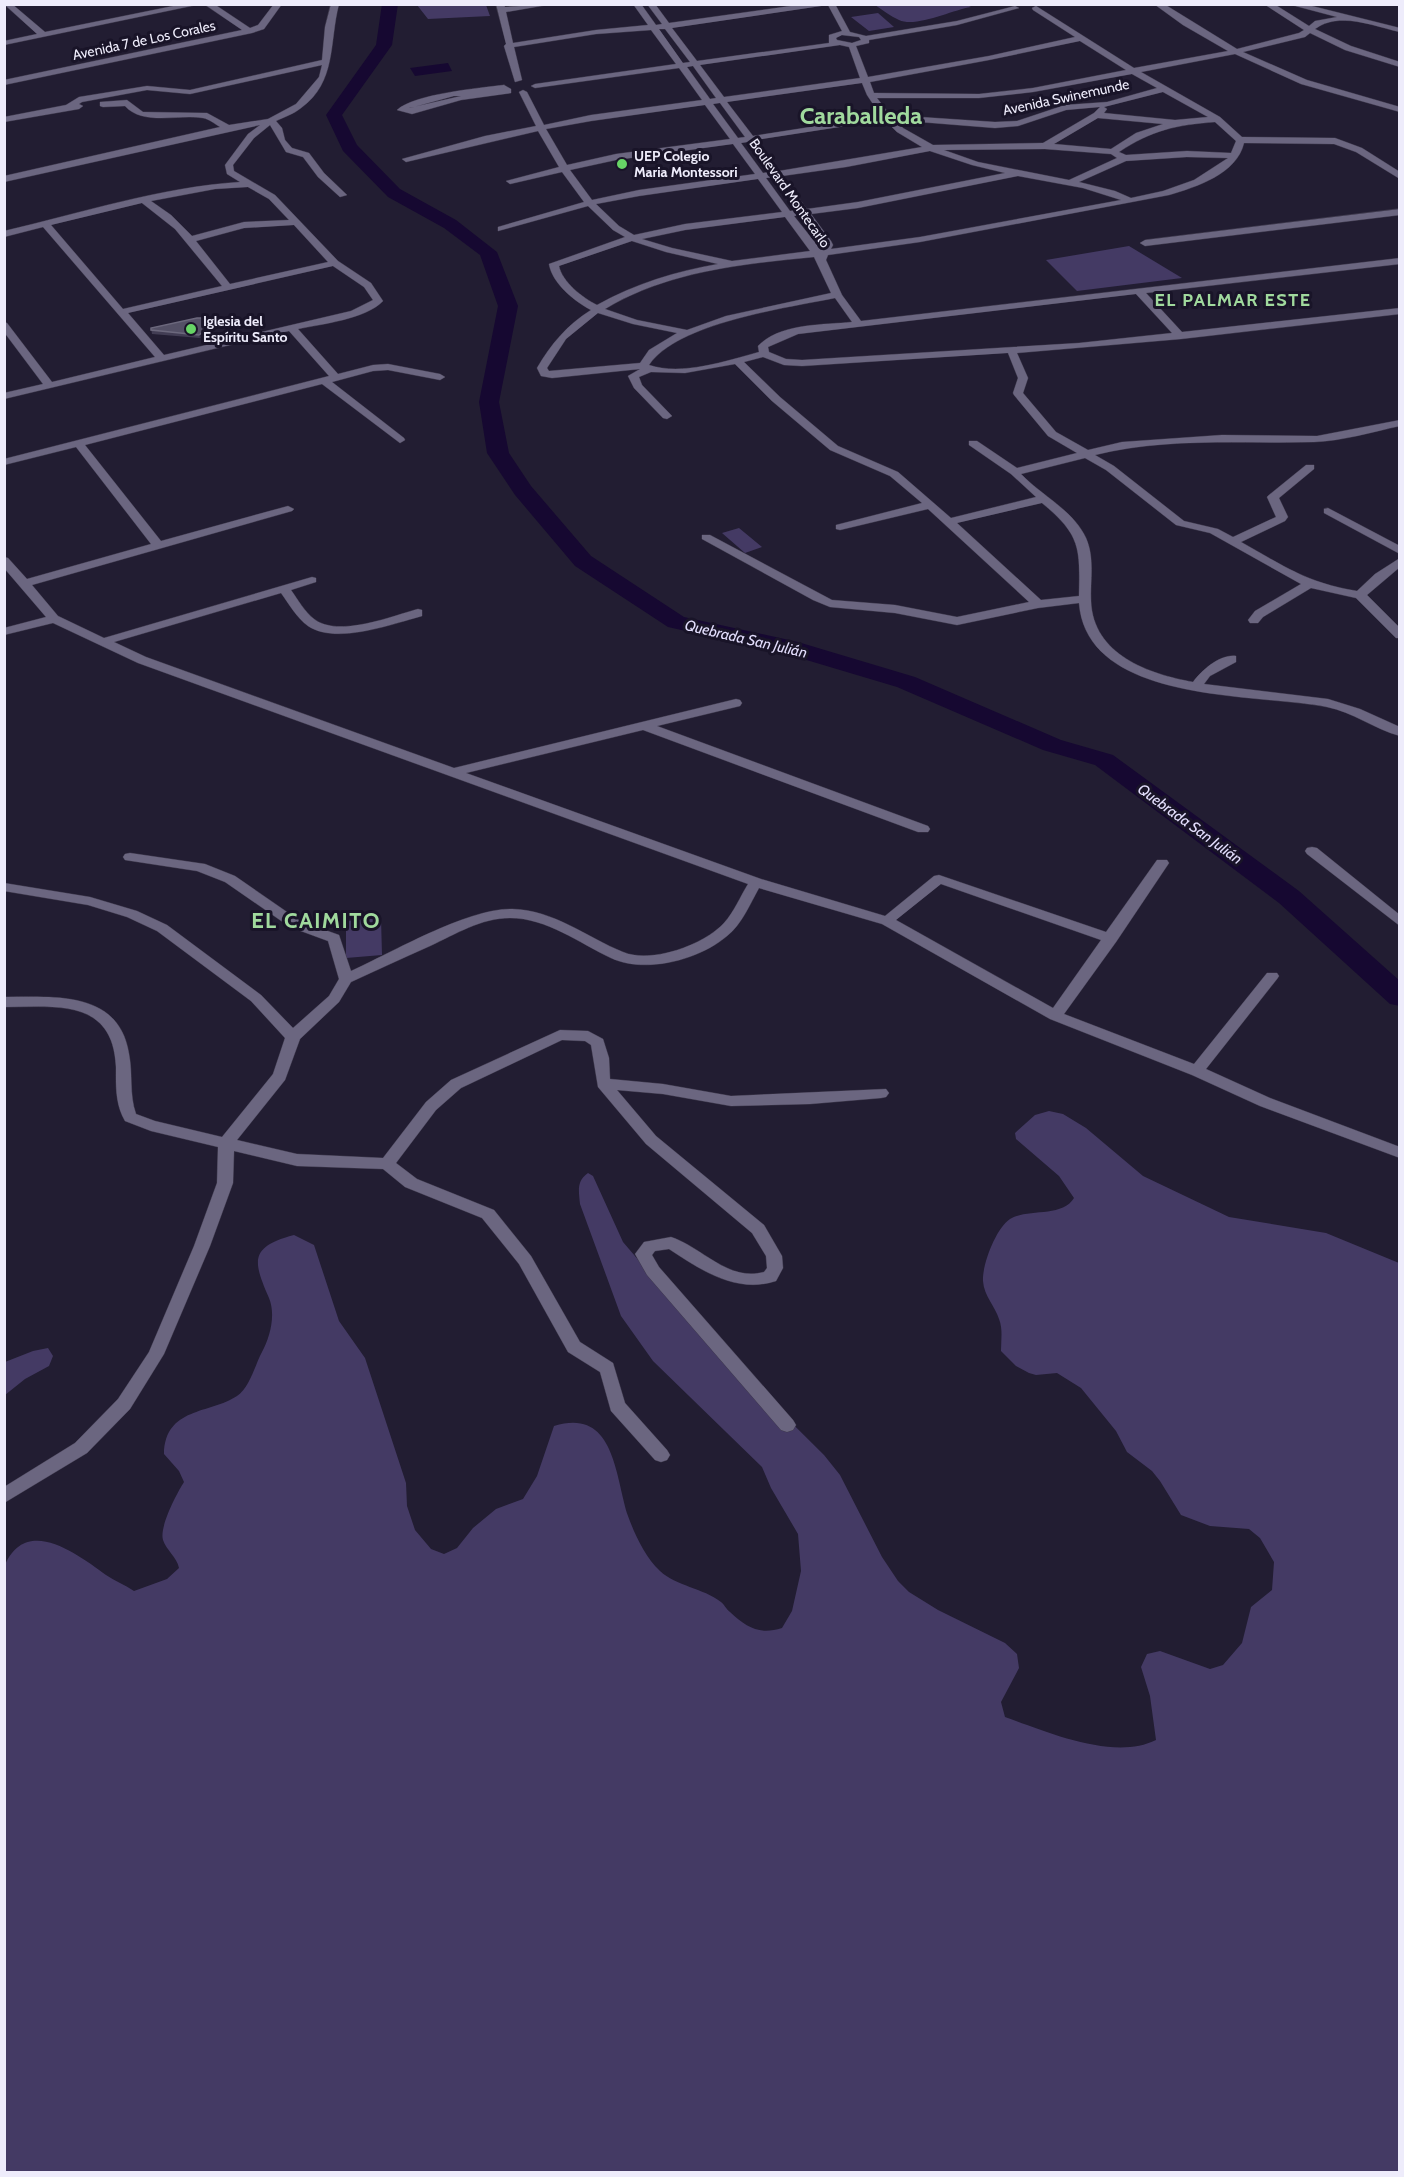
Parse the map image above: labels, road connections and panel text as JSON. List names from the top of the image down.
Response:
{
  "streets": {
    "street": ["Avenida 7 de Los Corales", "Avenida Swinemunde", "Boulevard Montecarlo"]
  },
  "crossings": [
    ["Avenida Swinemunde", "Boulevard Montecarlo"]
  ],
  "districts": ["Caraballeda", "EL PALMAR ESTE", "EL CAIMITO"],
  "water": ["Quebrada San Julián"],
  "places": ["UEP Colegio Maria Montessori", "Iglesia del Espíritu Santo"]
}
